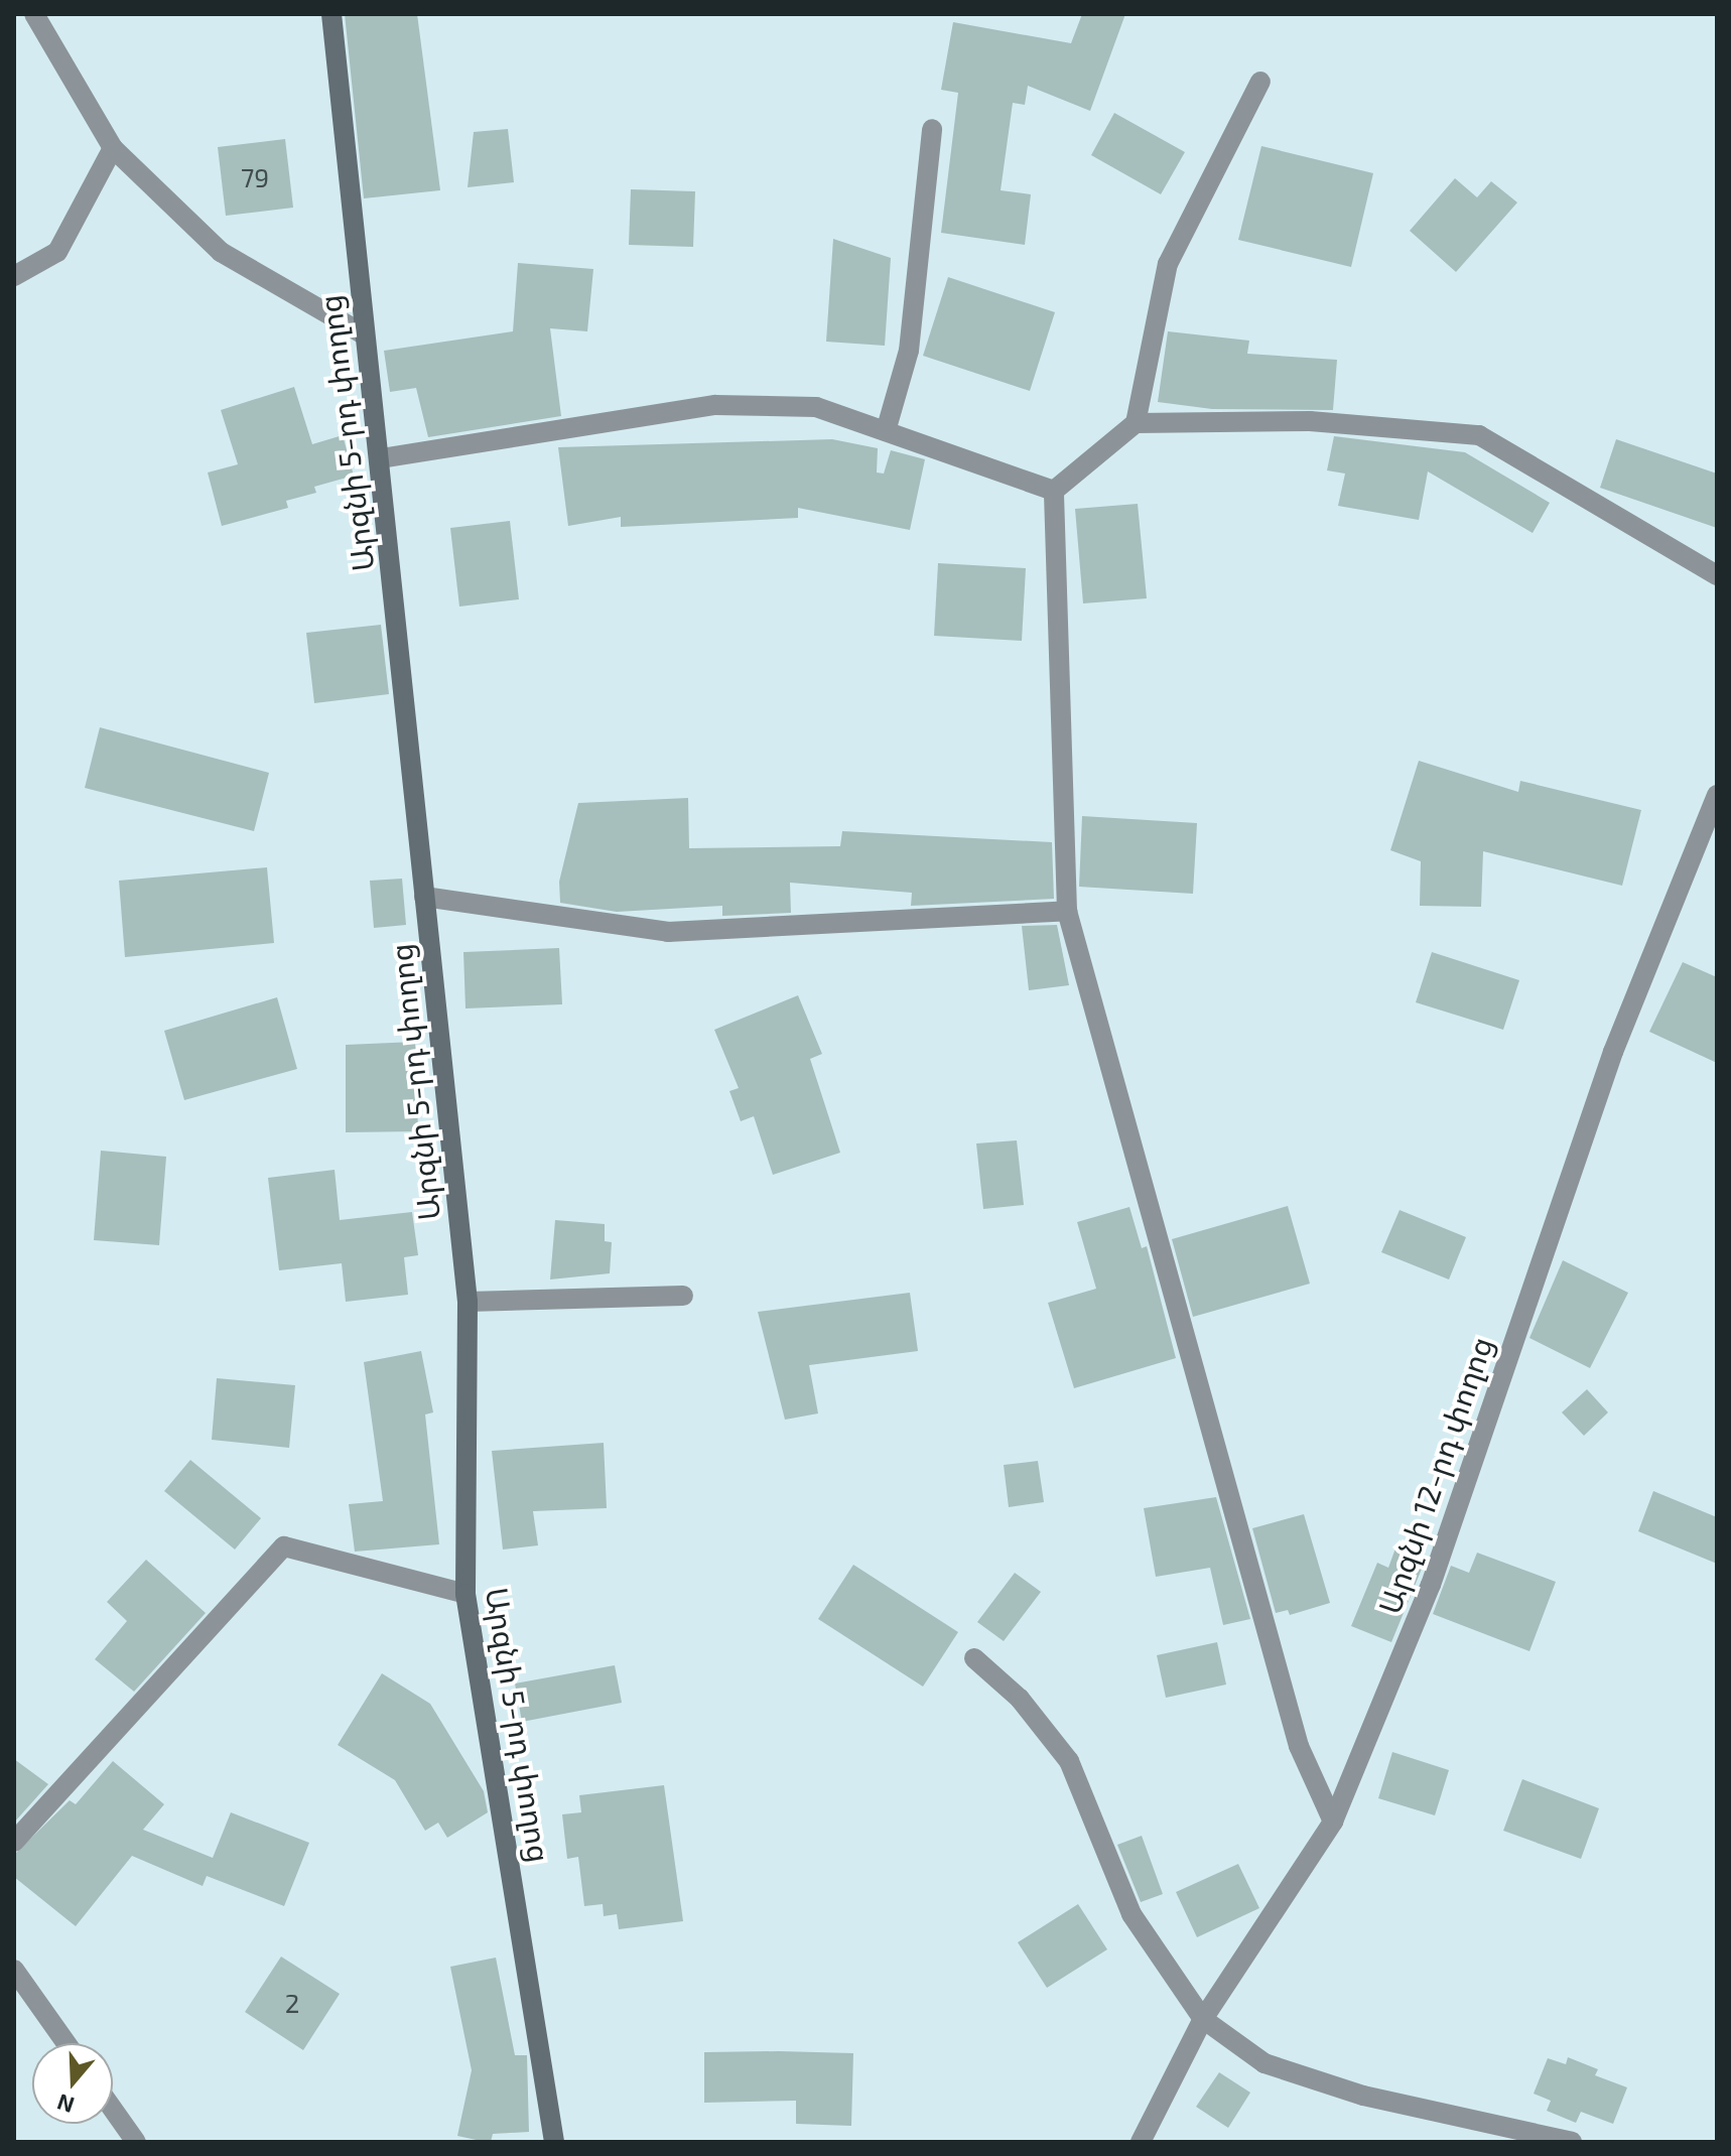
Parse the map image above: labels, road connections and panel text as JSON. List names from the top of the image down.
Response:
{
  "streets": {
    "street": ["Արզնի 5-րդ փողոց", "Արզնի 12-րդ փողոց"]
  },
  "house_numbers": ["79", "2"],
  "north": "bottom"
}
